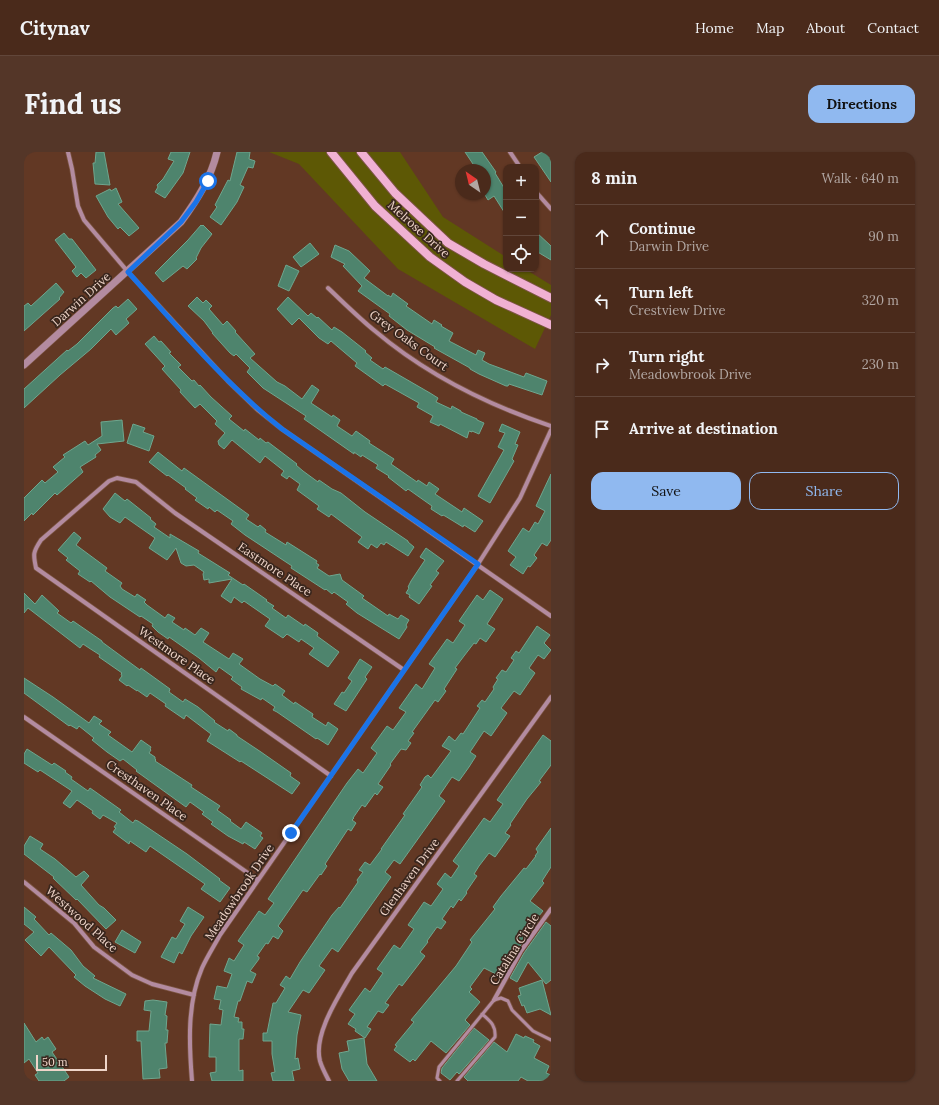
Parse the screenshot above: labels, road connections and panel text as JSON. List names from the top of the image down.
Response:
{
  "streets": {
    "main road": ["Melrose Drive"],
    "street": [
      "Darwin Drive",
      "Grey Oaks Court",
      "Eastmore Place",
      "Westmore Place",
      "Cresthaven Place",
      "Glenhaven Drive",
      "Meadowbrook Drive",
      "Westwood Place",
      "Catalina Circle"
    ]
  },
  "crossings": [
    ["Eastmore Place", "Westmore Place"],
    ["Eastmore Place", "Meadowbrook Drive"],
    ["Westmore Place", "Meadowbrook Drive"],
    ["Cresthaven Place", "Meadowbrook Drive"],
    ["Meadowbrook Drive", "Westwood Place"]
  ],
  "scale_bar": "50 m",
  "north": "top left",
  "page": {
    "header": "Citynav",
    "nav": [
      "Home",
      "Map",
      "About",
      "Contact"
    ],
    "buttons": [
      "Directions",
      ["Save", "Share"]
    ],
    "title": "Find us",
    "heading": ["8 min", "Walk · 640 m"],
    "map_buttons": ["+", "−"],
    "list": [
      ["Continue", "Darwin Drive", "90 m"],
      ["Turn left", "Crestview Drive", "320 m"],
      ["Turn right", "Meadowbrook Drive", "230 m"],
      "Arrive at destination"
    ],
    "scale": "50 m"
  }
}
